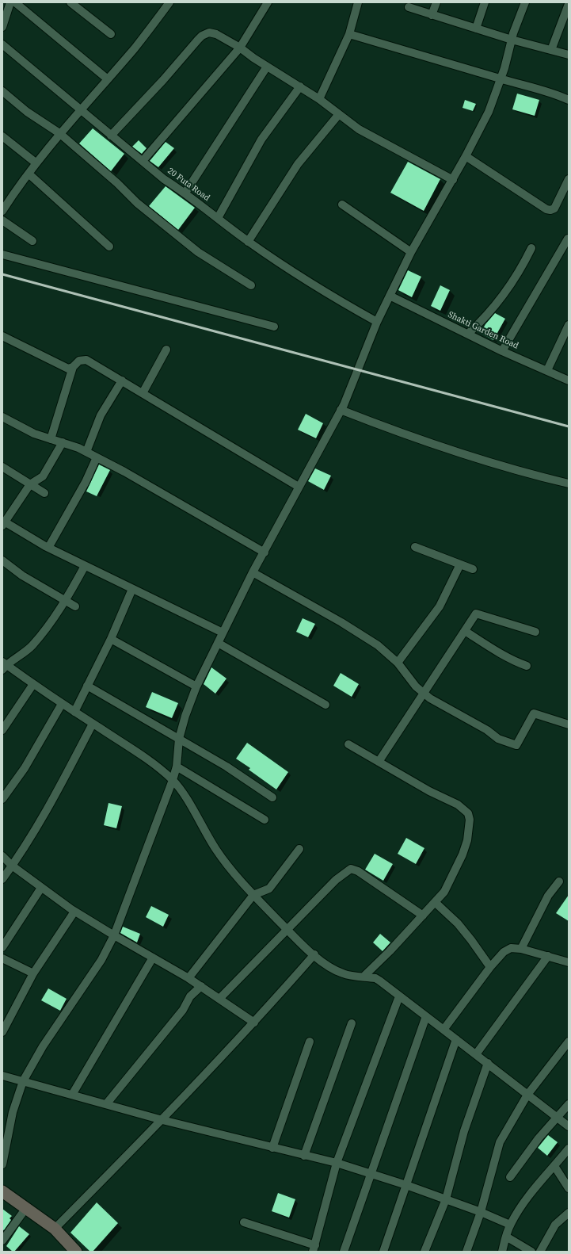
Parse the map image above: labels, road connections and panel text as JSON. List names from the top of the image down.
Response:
{
  "streets": {
    "street": ["20 Futa Road", "Shakti Garden Road"]
  }
}
